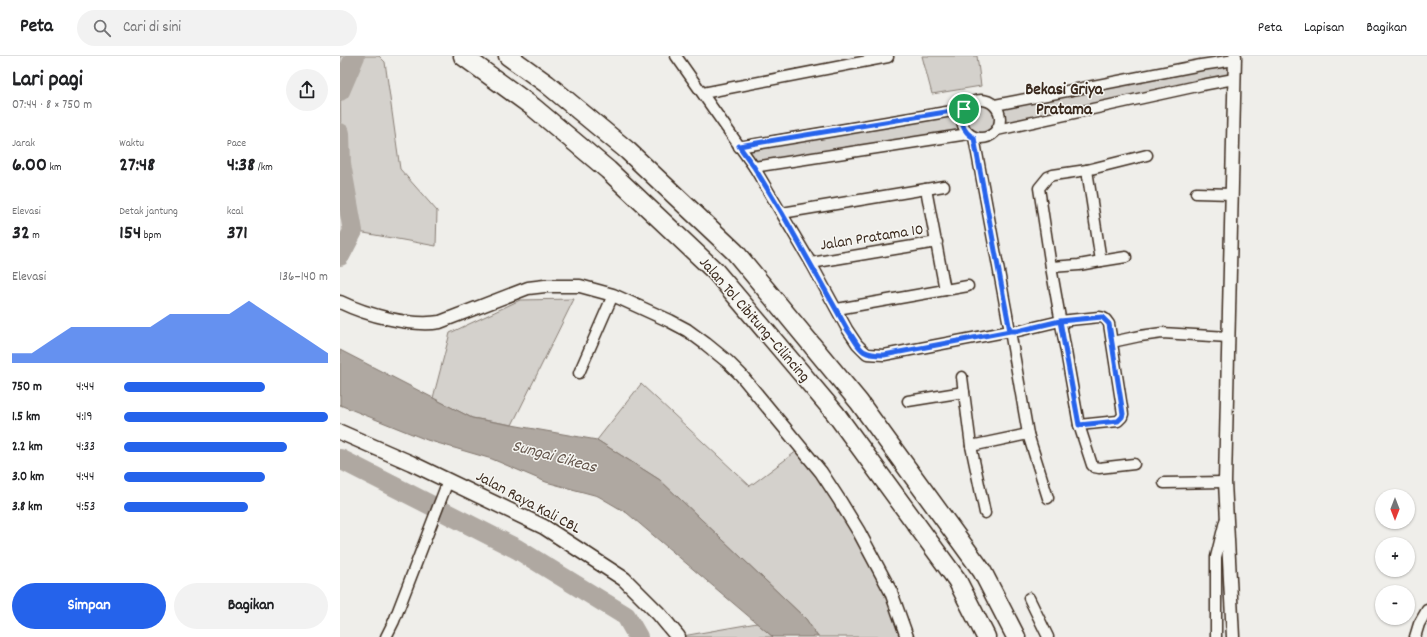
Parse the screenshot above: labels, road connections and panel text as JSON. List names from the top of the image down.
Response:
{
  "streets": {
    "highway": ["Jalan Tol Cibitung–Cilincing"],
    "main road": ["Jalan Raya Kali CBL"],
    "street": ["Jalan Pratama 10"]
  },
  "districts": ["Bekasi Griya Pratama"],
  "water": ["Sungai Cikeas"],
  "north": "bottom",
  "page": {
    "header": "Peta",
    "search": "Cari di sini",
    "nav": ["Peta", "Lapisan", "Bagikan"],
    "heading": ["Lari pagi", "07:44 · 8 × 750 m"],
    "stats": [
      ["Jarak", "6.00 km"],
      ["Waktu", "27:48"],
      ["Pace", "4:38 /km"],
      ["Elevasi", "32 m"],
      ["Detak jantung", "154 bpm"],
      ["kcal", "371"]
    ],
    "chart": ["Elevasi", "136–140 m"],
    "list": [
      {
        "name": "750 m",
        "note": "4:44"
      },
      {
        "name": "1.5 km",
        "note": "4:19"
      },
      {
        "name": "2.2 km",
        "note": "4:33"
      },
      {
        "name": "3.0 km",
        "note": "4:44"
      },
      {
        "name": "3.8 km",
        "note": "4:53"
      }
    ],
    "map_buttons": ["+", "−"],
    "buttons": ["Simpan", "Bagikan"]
  }
}
